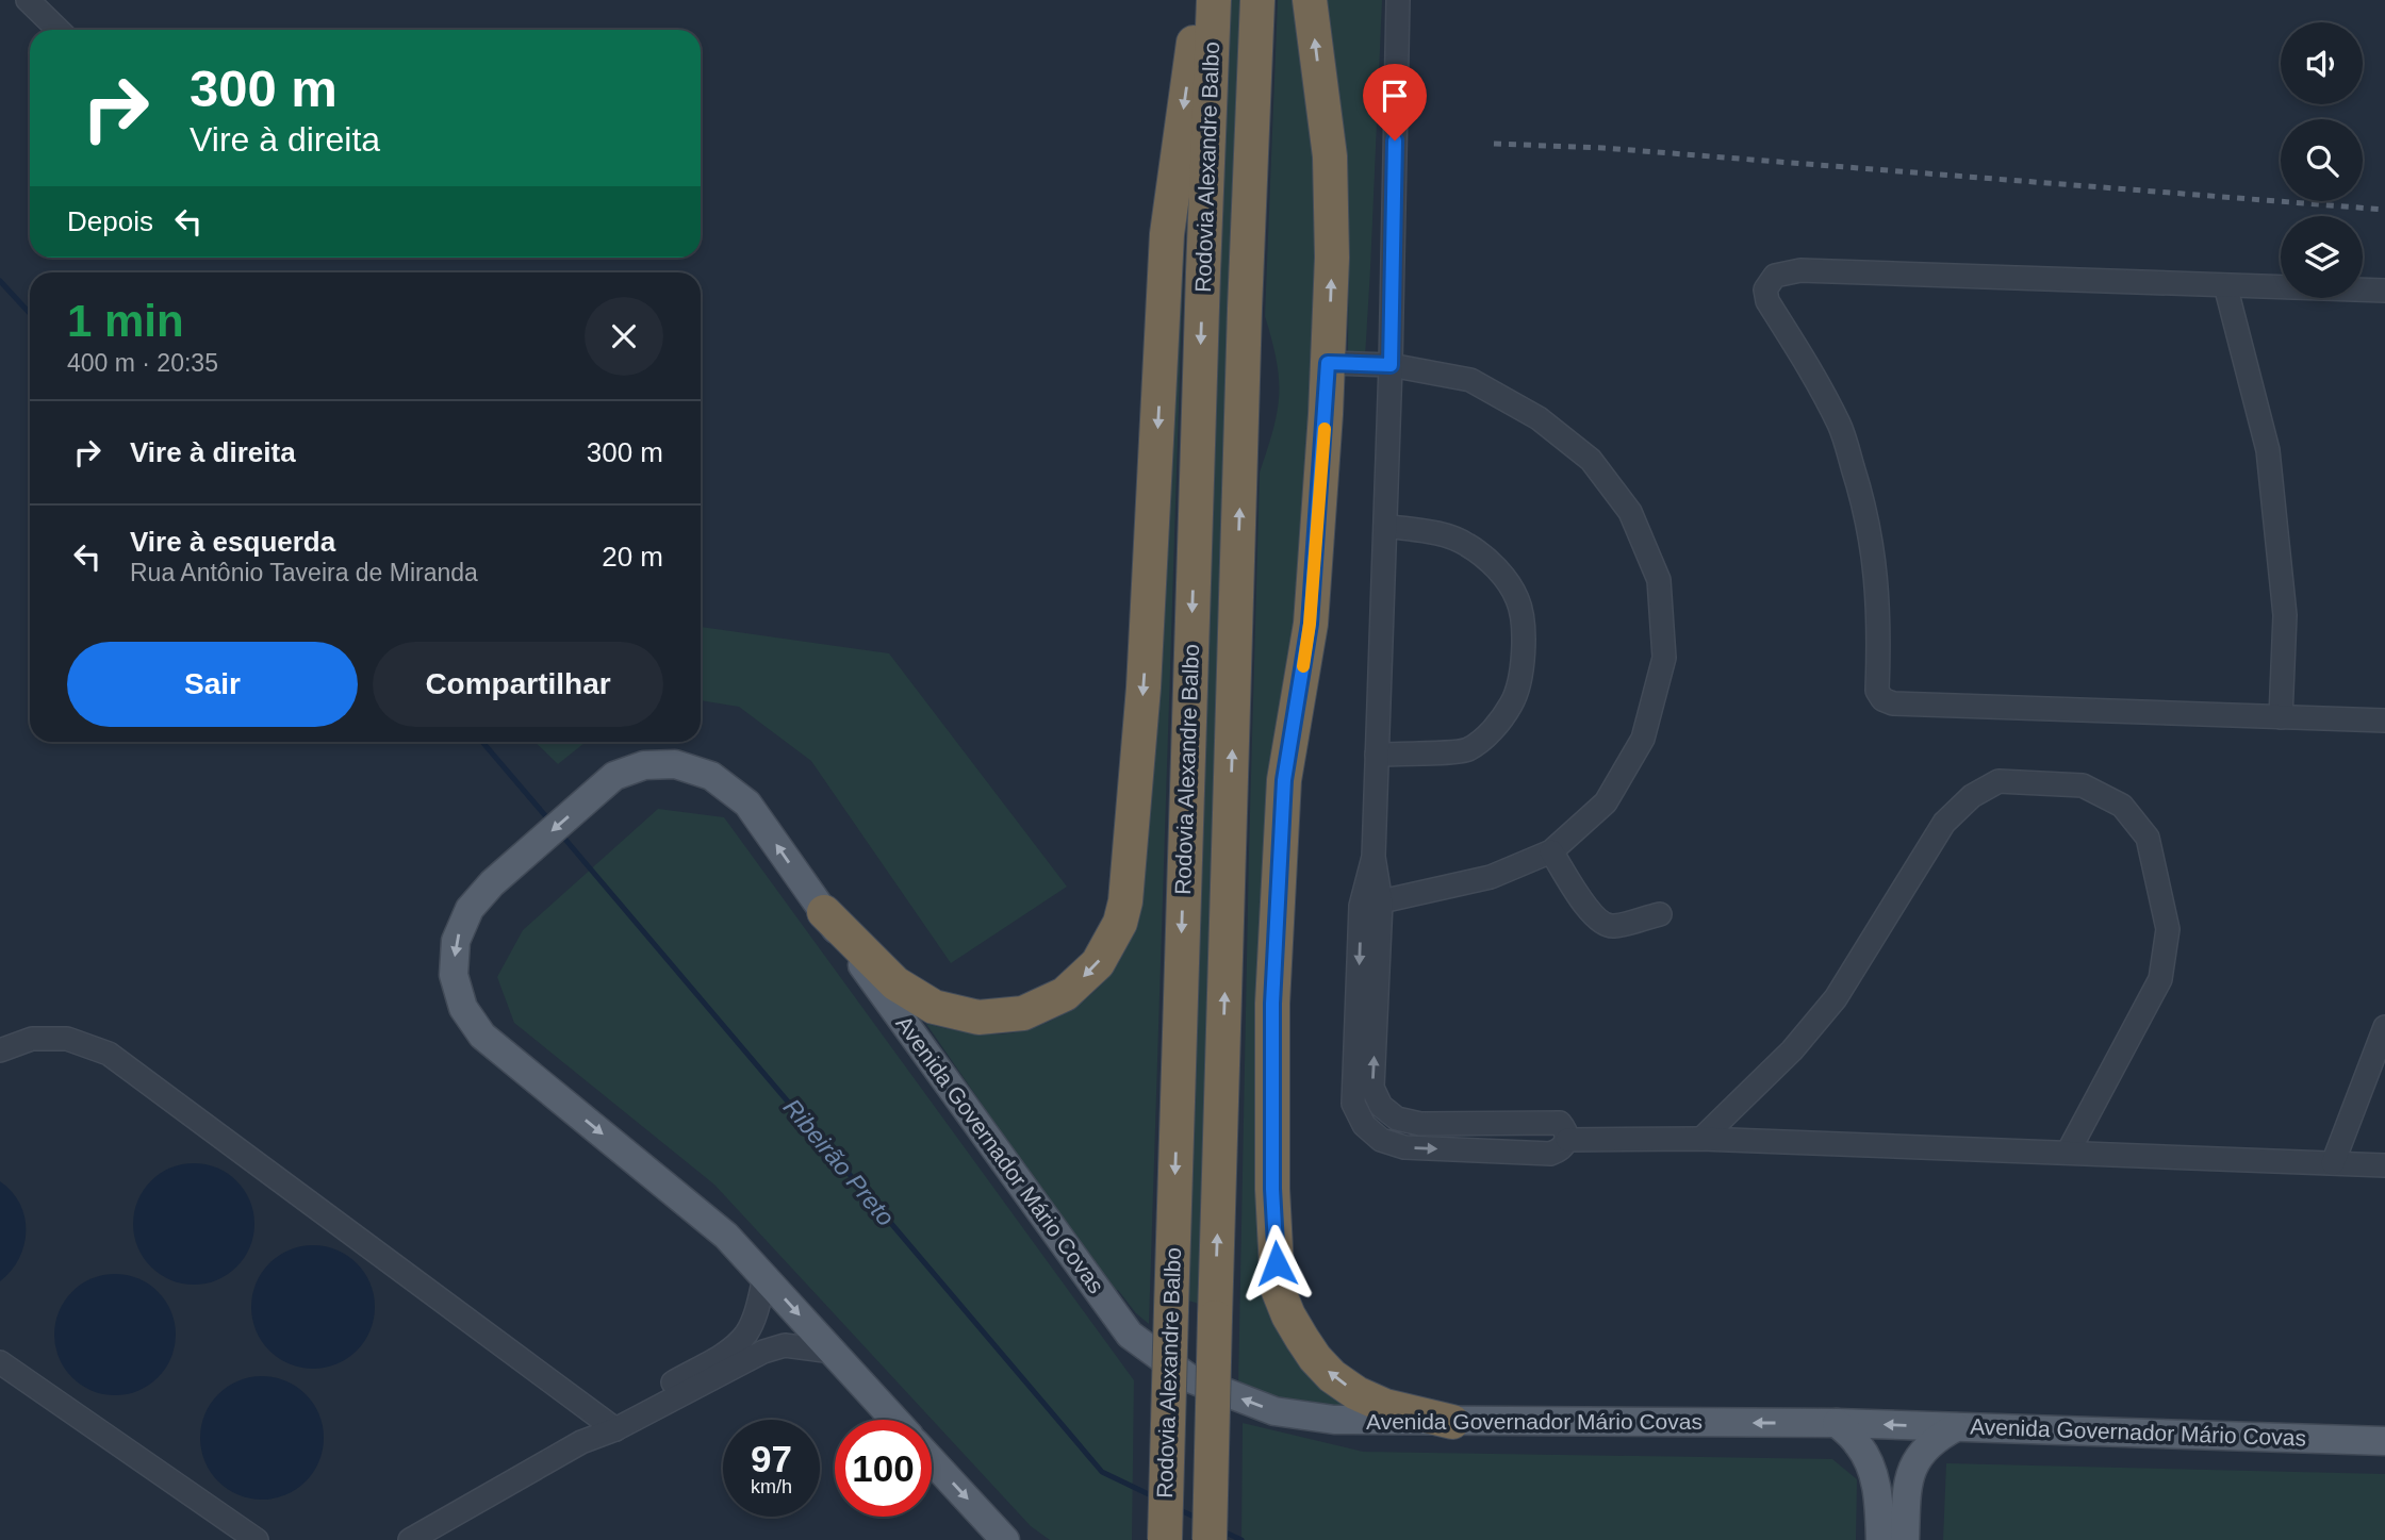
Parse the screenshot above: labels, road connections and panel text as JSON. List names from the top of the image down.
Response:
{
  "streets": {
    "highway": ["Rodovia Alexandre Balbo"],
    "main road": ["Avenida Governador Mário Covas"]
  },
  "water": ["Ribeirão Preto"],
  "page": {
    "turn": ["300 m", "Vire à direita"],
    "then": "Depois",
    "heading": ["1 min", "400 m · 20:35"],
    "list": [
      {
        "name": "Vire à direita",
        "value": "300 m"
      },
      {
        "name": "Vire à esquerda",
        "note": "Rua Antônio Taveira de Miranda",
        "value": "20 m"
      }
    ],
    "buttons": ["Sair", "Compartilhar"],
    "speed": "97 km/h",
    "limit": "100"
  }
}
